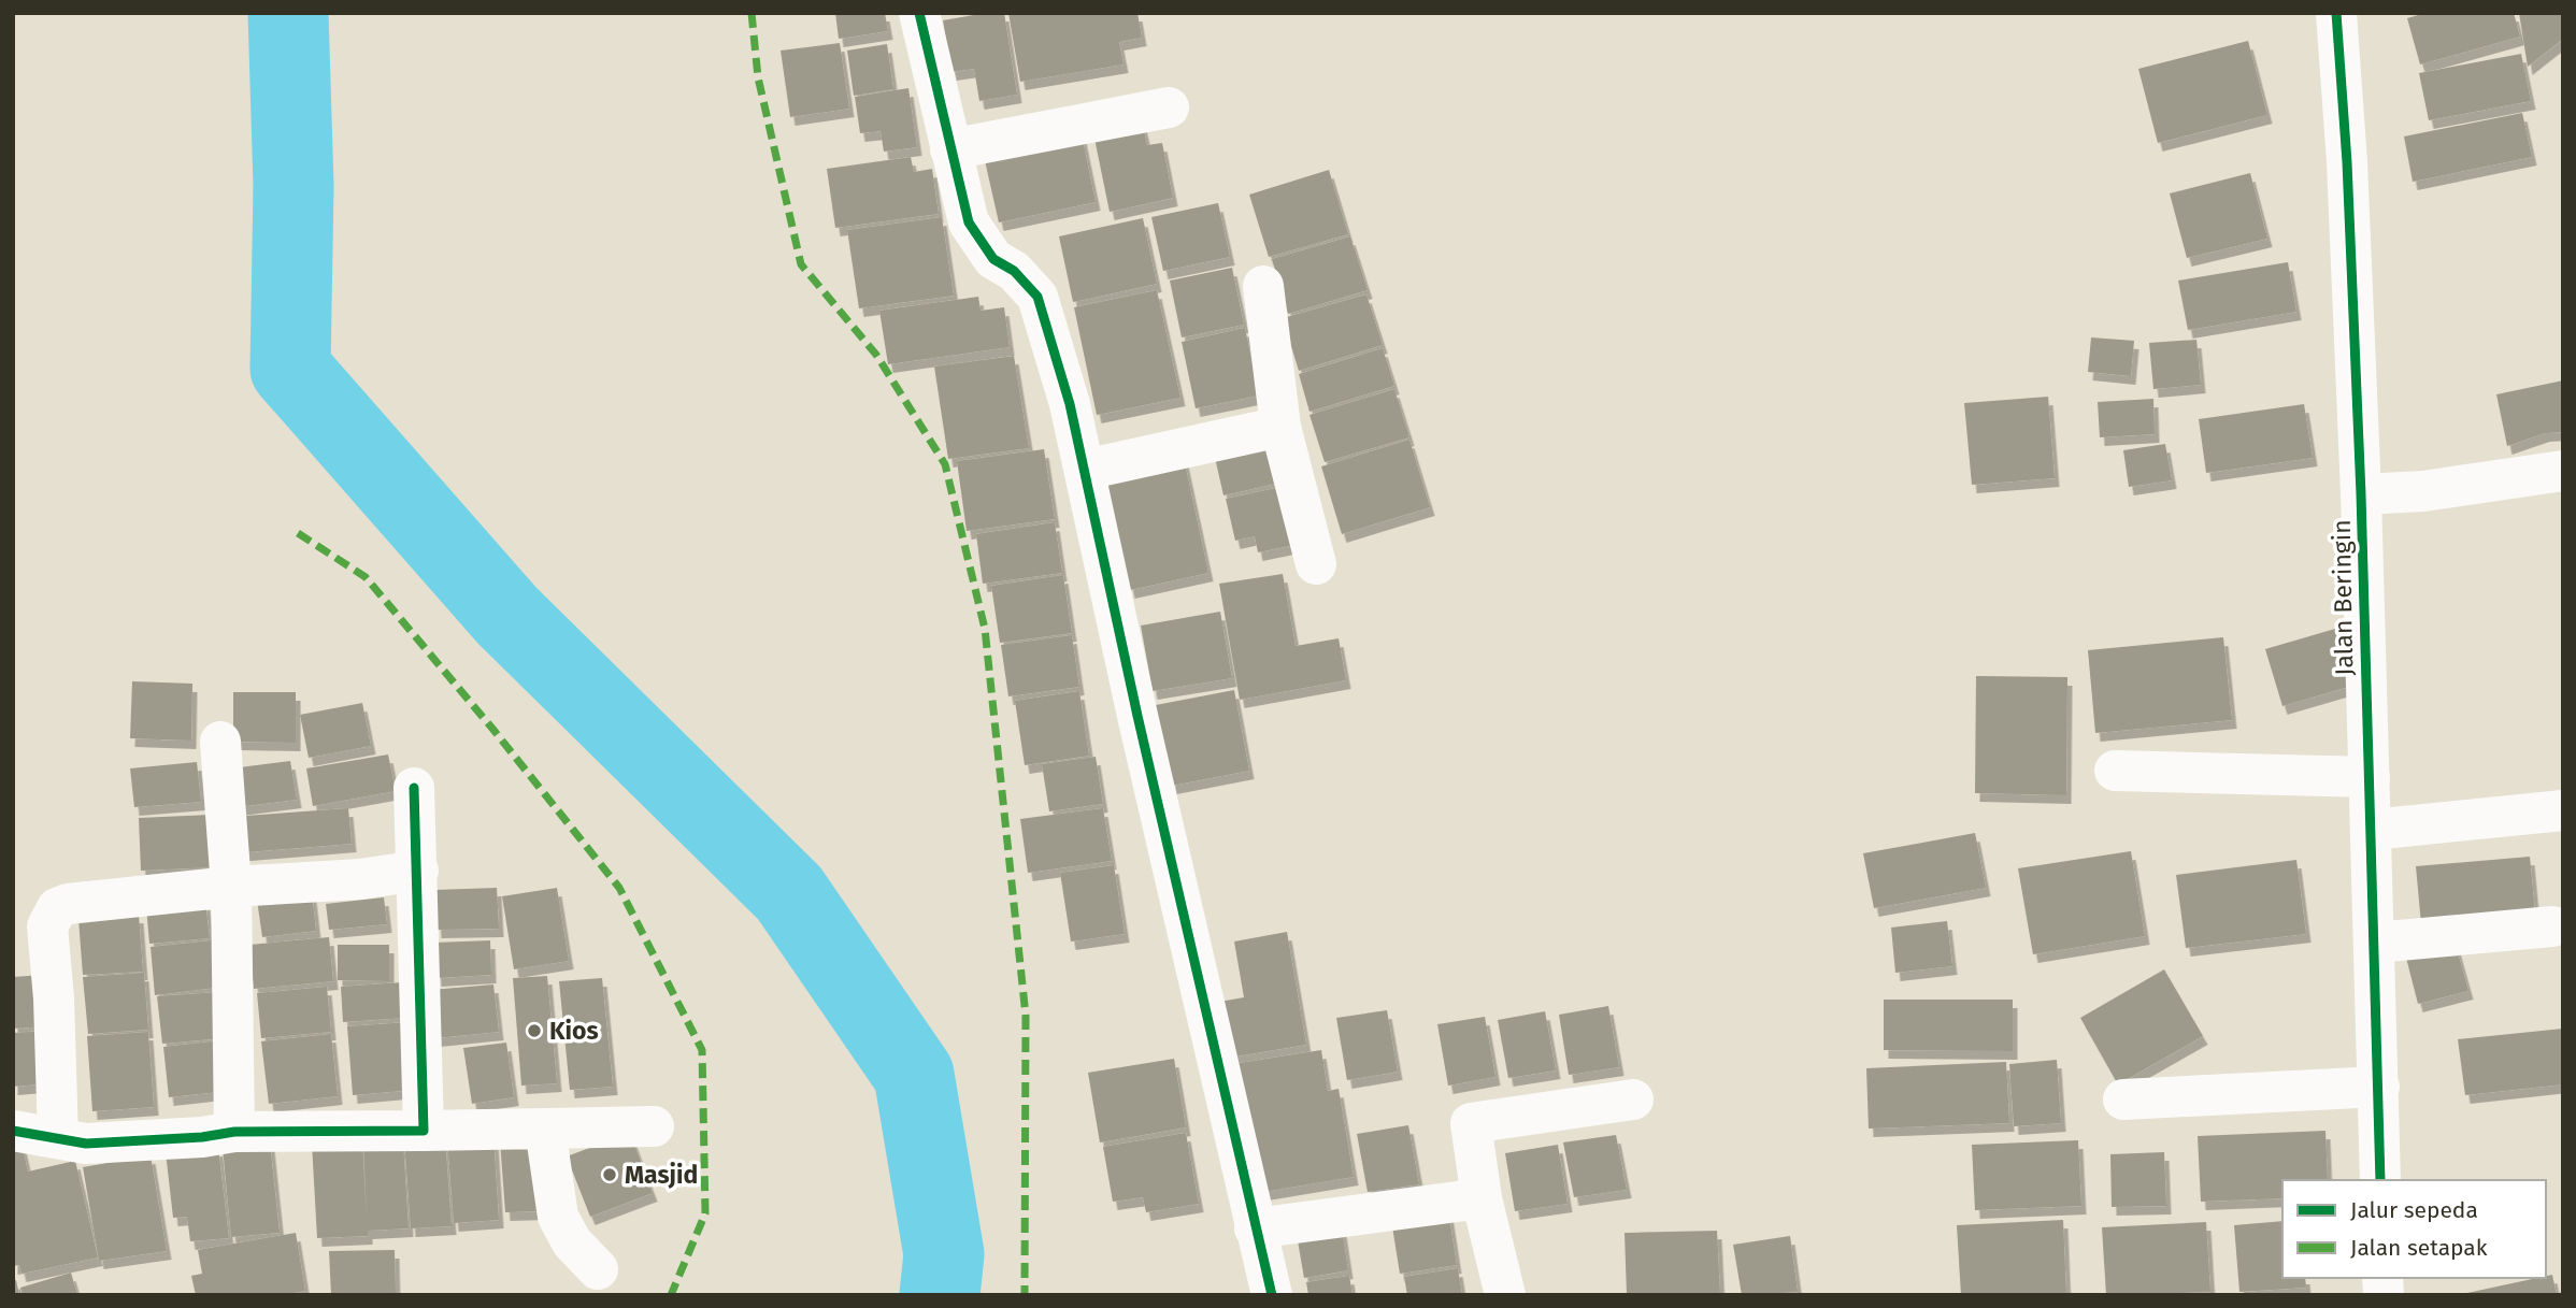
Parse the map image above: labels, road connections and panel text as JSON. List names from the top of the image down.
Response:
{
  "streets": {
    "street": ["Jalan Beringin"]
  },
  "places": ["Kios", "Masjid"],
  "legend": ["Jalur sepeda", "Jalan setapak"]
}
